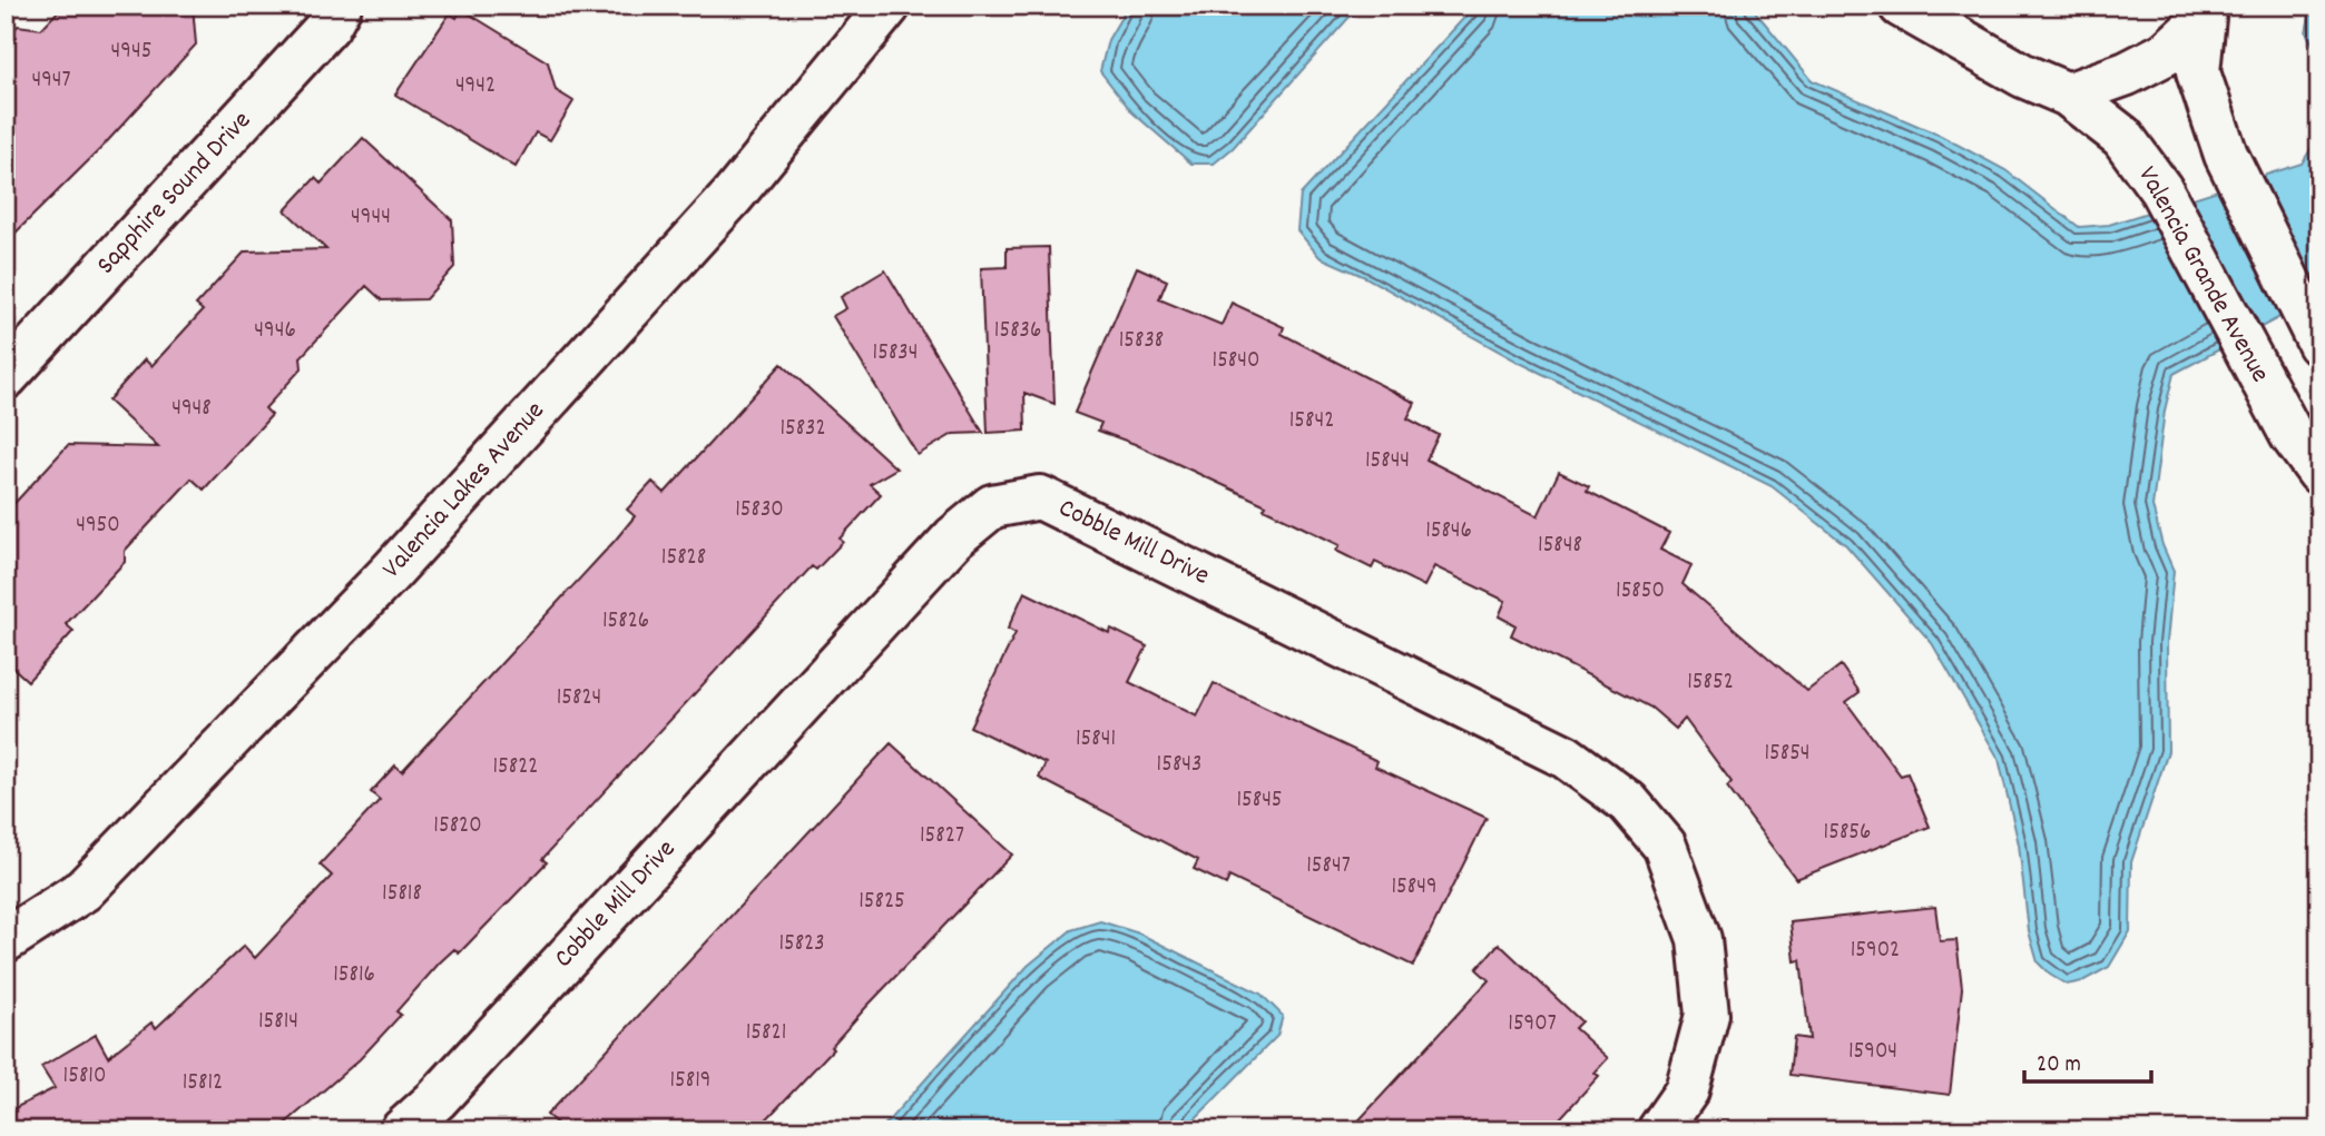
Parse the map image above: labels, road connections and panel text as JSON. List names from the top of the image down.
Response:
{
  "streets": {
    "street": [
      "Sapphire Sound Drive",
      "Valencia Grande Avenue",
      "Valencia Lakes Avenue",
      "Cobble Mill Drive"
    ]
  },
  "house_numbers": [
    "4945",
    "4947",
    "4942",
    "4944",
    "4946",
    "15836",
    "15838",
    "15834",
    "15840",
    "4948",
    "15842",
    "15832",
    "15844",
    "15830",
    "4950",
    "15846",
    "15848",
    "15828",
    "15850",
    "15826",
    "15852",
    "15824",
    "15841",
    "15854",
    "15843",
    "15822",
    "15845",
    "15820",
    "15856",
    "15827",
    "15847",
    "15849",
    "15818",
    "15825",
    "15823",
    "15902",
    "15816",
    "15814",
    "15907",
    "15821",
    "15904",
    "15810",
    "15819",
    "15812"
  ],
  "scale_bar": "20 m"
}
